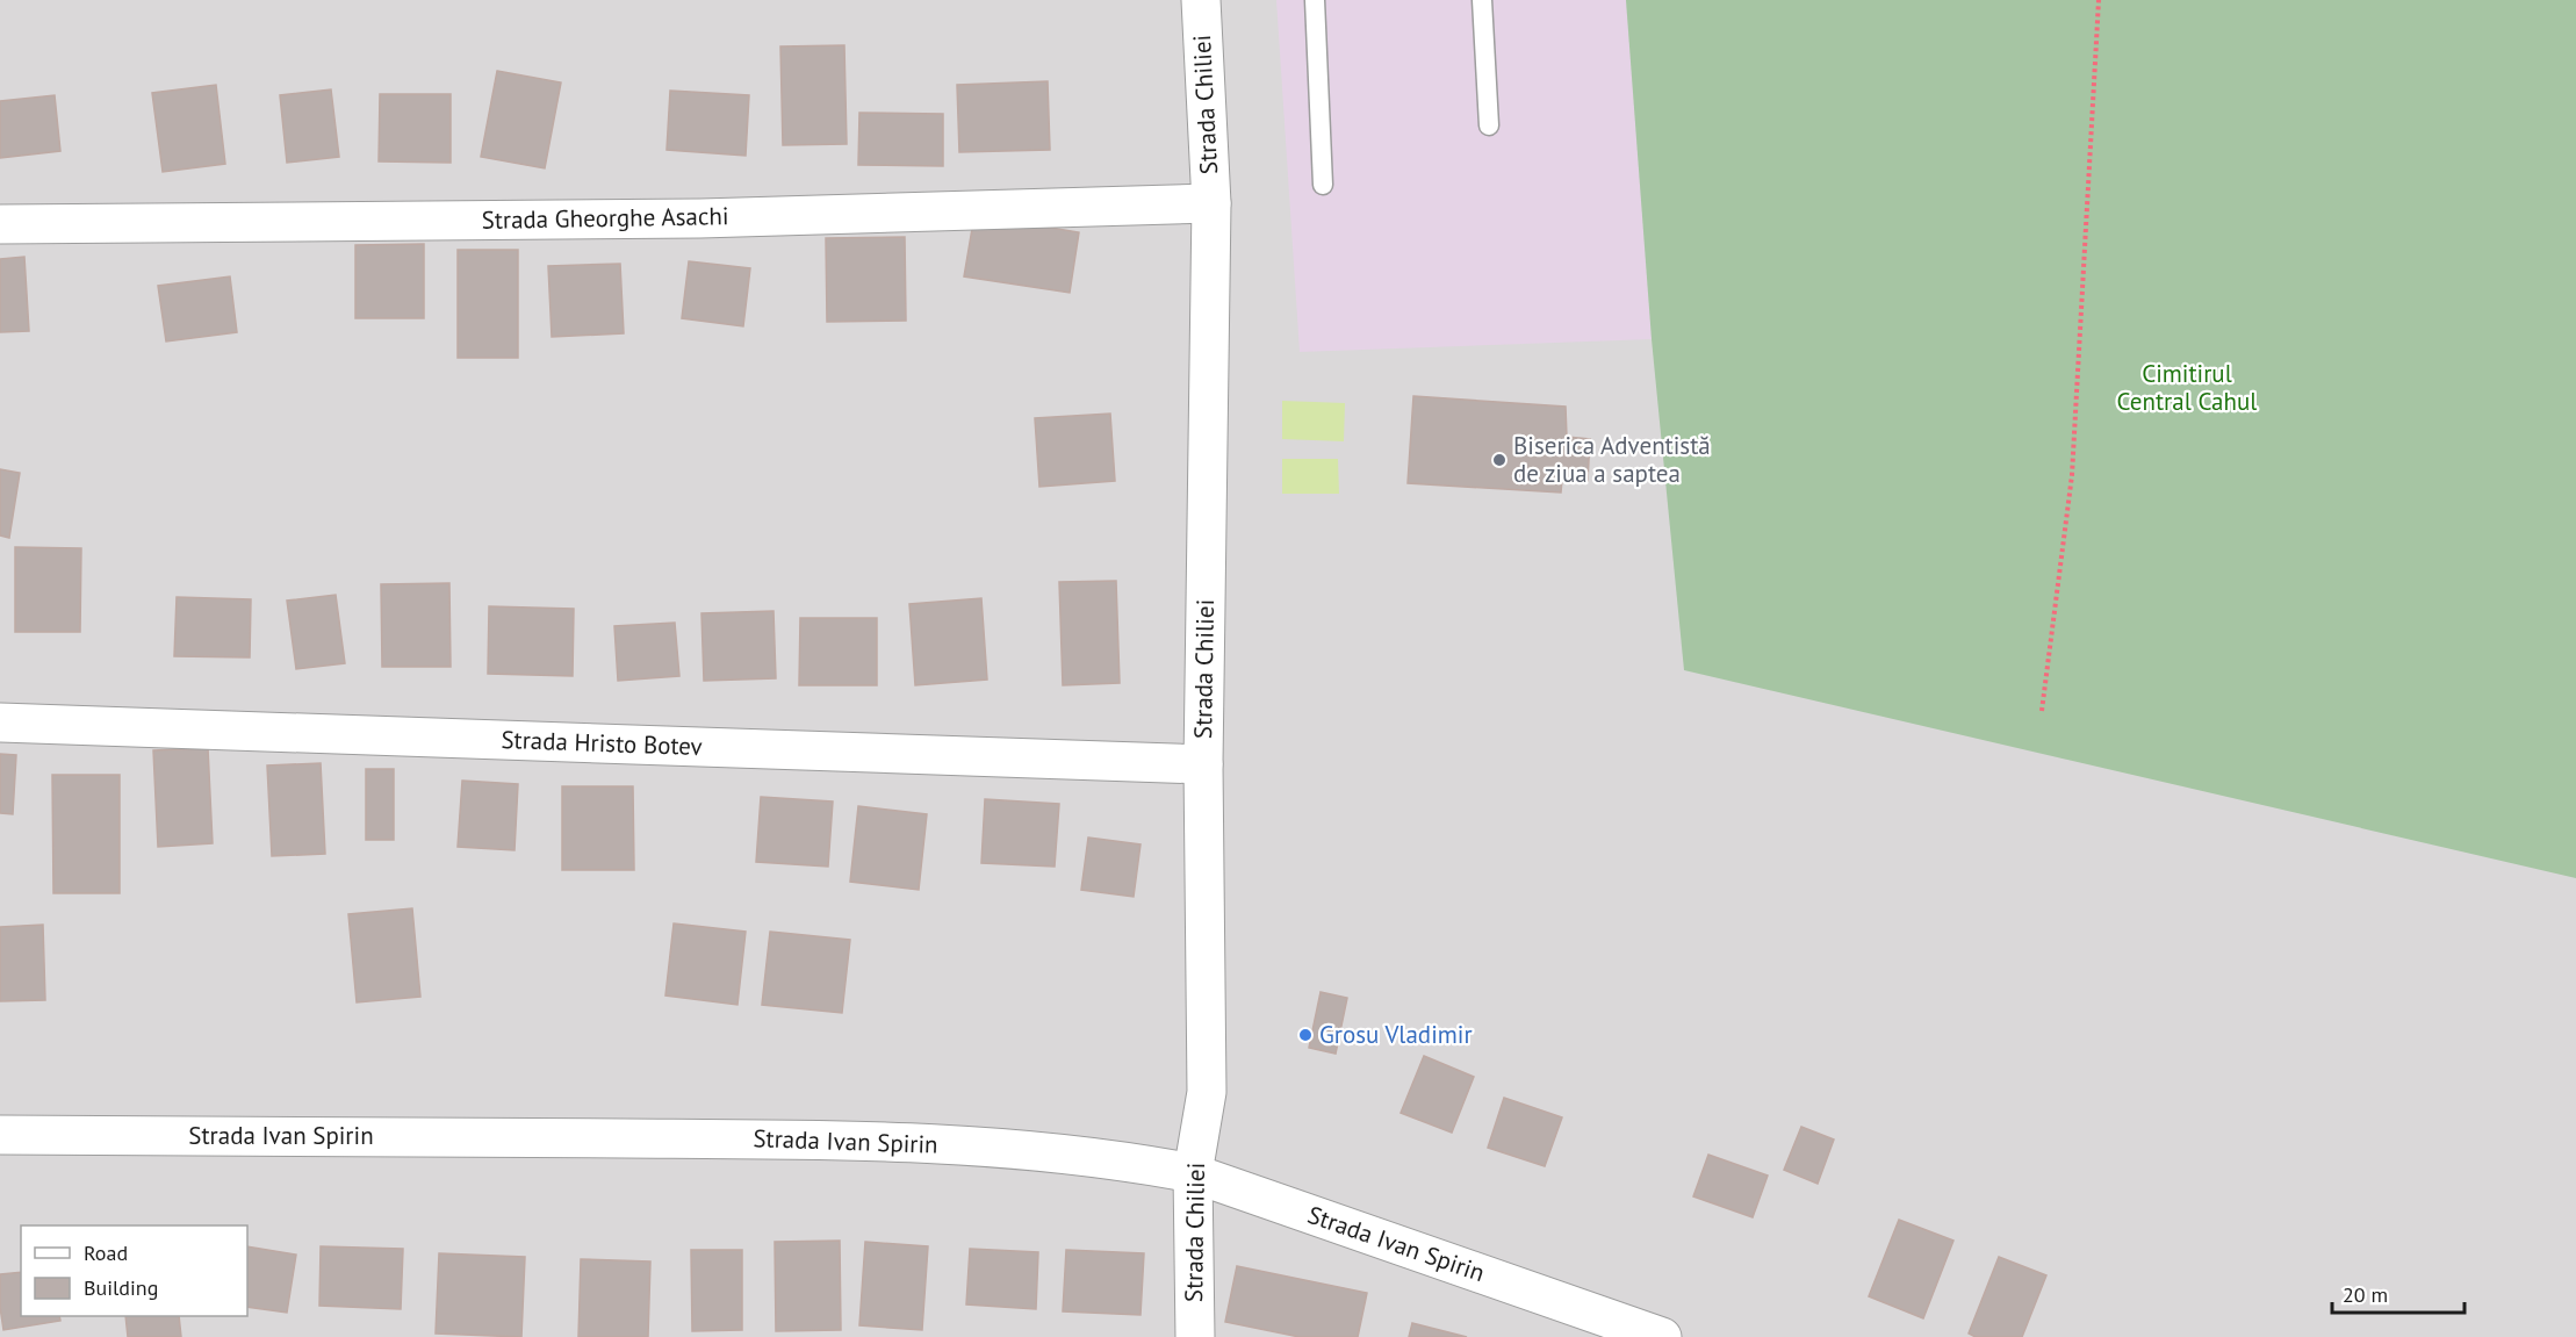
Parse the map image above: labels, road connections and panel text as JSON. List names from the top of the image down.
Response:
{
  "streets": {
    "street": [
      "Strada Chiliei",
      "Strada Gheorghe Asachi",
      "Strada Hristo Botev",
      "Strada Ivan Spirin"
    ]
  },
  "crossings": [
    ["Strada Chiliei", "Strada Gheorghe Asachi"],
    ["Strada Chiliei", "Strada Hristo Botev"],
    ["Strada Chiliei", "Strada Ivan Spirin"]
  ],
  "parks": ["Cimitirul Central Cahul"],
  "places": ["Biserica Adventistă de ziua a saptea", "Grosu Vladimir"],
  "legend": ["Road", "Building"],
  "scale_bar": "20 m"
}
